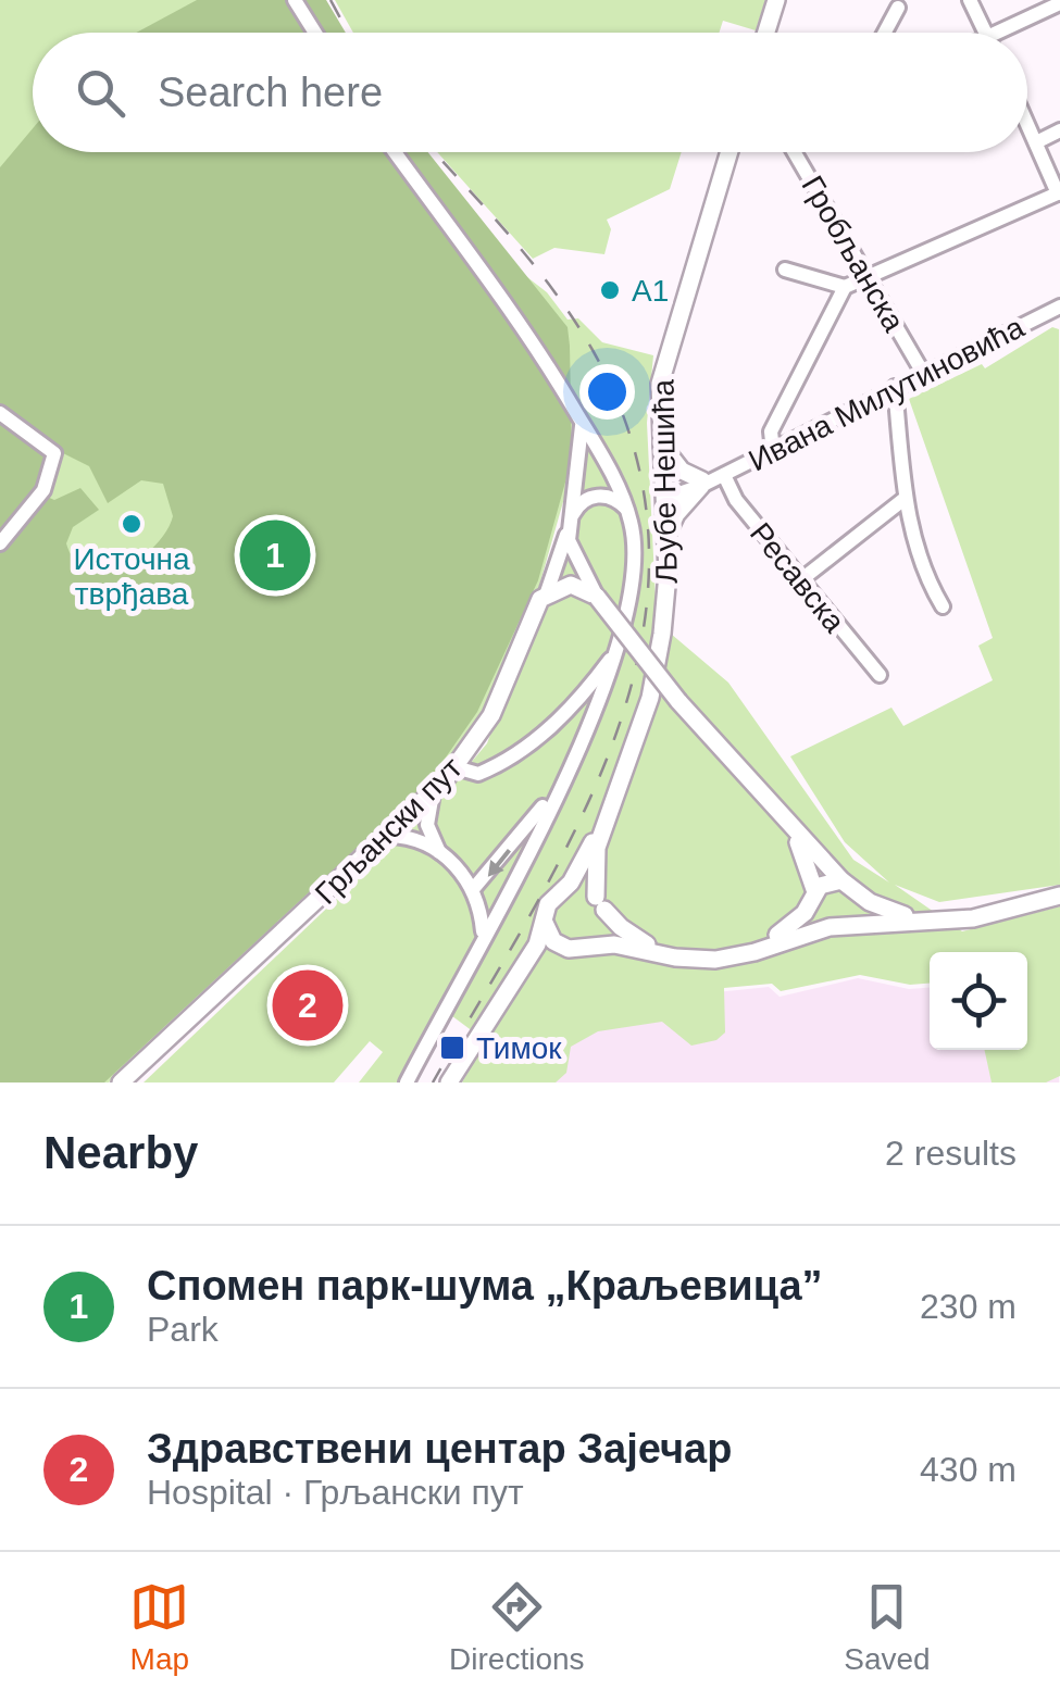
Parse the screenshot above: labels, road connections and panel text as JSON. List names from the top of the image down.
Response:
{
  "streets": {
    "main road": ["Љубе Нешића", "Грљански пут"],
    "street": ["Гробљанска", "Ивана Милутиновића", "Ресавска"]
  },
  "crossings": [
    ["Гробљанска", "Ивана Милутиновића"],
    ["Ивана Милутиновића", "Љубе Нешића"],
    ["Ивана Милутиновића", "Ресавска"]
  ],
  "places": {
    "other": ["A1", "Источна тврђава"],
    "transit": ["Тимок"]
  },
  "page": {
    "search": "Search here",
    "pins": ["1", "2"],
    "heading": ["Nearby", "2 results"],
    "list": [
      {
        "mark": "1",
        "name": "Спомен парк-шума „Краљевица”",
        "note": "Park",
        "value": "230 m"
      },
      {
        "mark": "2",
        "name": "Здравствени центар Зајечар",
        "note": "Hospital · Грљански пут",
        "value": "430 m"
      }
    ],
    "nav": ["Map", "Directions", "Saved"]
  }
}
